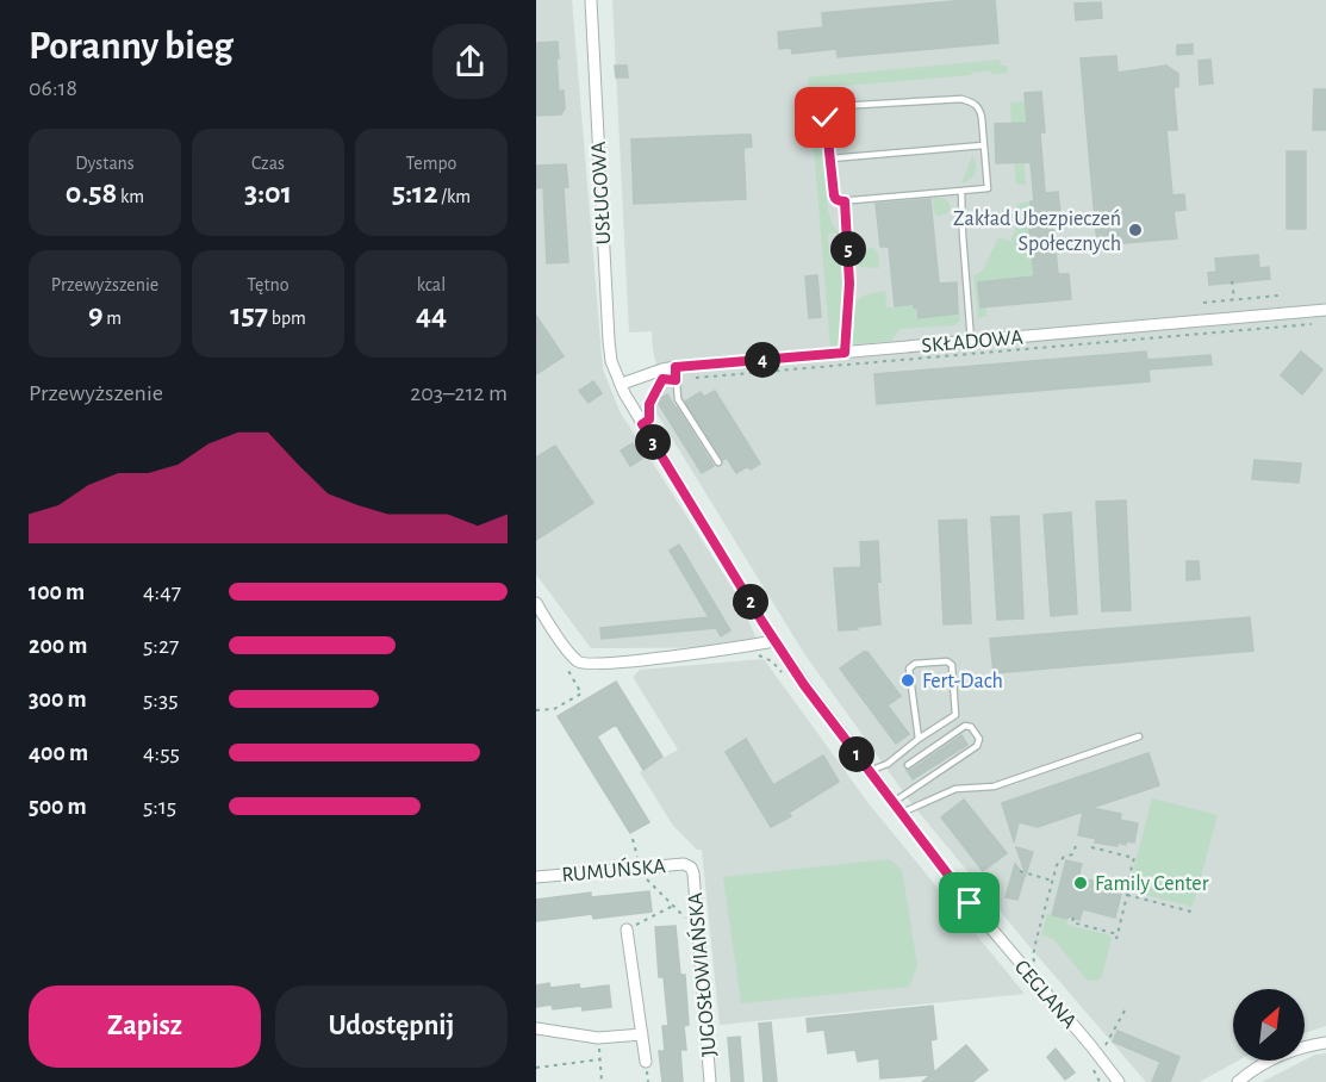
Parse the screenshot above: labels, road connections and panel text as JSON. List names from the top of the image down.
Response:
{
  "streets": {
    "street": [
      "USŁUGOWA",
      "SKŁADOWA",
      "RUMUŃSKA",
      "JUGOSŁOWIAŃSKA",
      "CEGLANA"
    ]
  },
  "crossings": [
    ["USŁUGOWA", "SKŁADOWA"],
    ["USŁUGOWA", "CEGLANA"],
    ["SKŁADOWA", "CEGLANA"],
    ["RUMUŃSKA", "JUGOSŁOWIAŃSKA"]
  ],
  "places": ["Zakład Ubezpieczeń Społecznych", "Fert-Dach", "Family Center"],
  "north": "top right",
  "page": {
    "heading": ["Poranny bieg", "06:18"],
    "stats": [
      ["Dystans", "0.58 km"],
      ["Czas", "3:01"],
      ["Tempo", "5:12 /km"],
      ["Przewyższenie", "9 m"],
      ["Tętno", "157 bpm"],
      ["kcal", "44"]
    ],
    "pins": [
      "5",
      "4",
      "3",
      "2",
      "1"
    ],
    "chart": ["Przewyższenie", "203–212 m"],
    "list": [
      {
        "name": "100 m",
        "note": "4:47"
      },
      {
        "name": "200 m",
        "note": "5:27"
      },
      {
        "name": "300 m",
        "note": "5:35"
      },
      {
        "name": "400 m",
        "note": "4:55"
      },
      {
        "name": "500 m",
        "note": "5:15"
      }
    ],
    "buttons": ["Zapisz", "Udostępnij"]
  }
}
